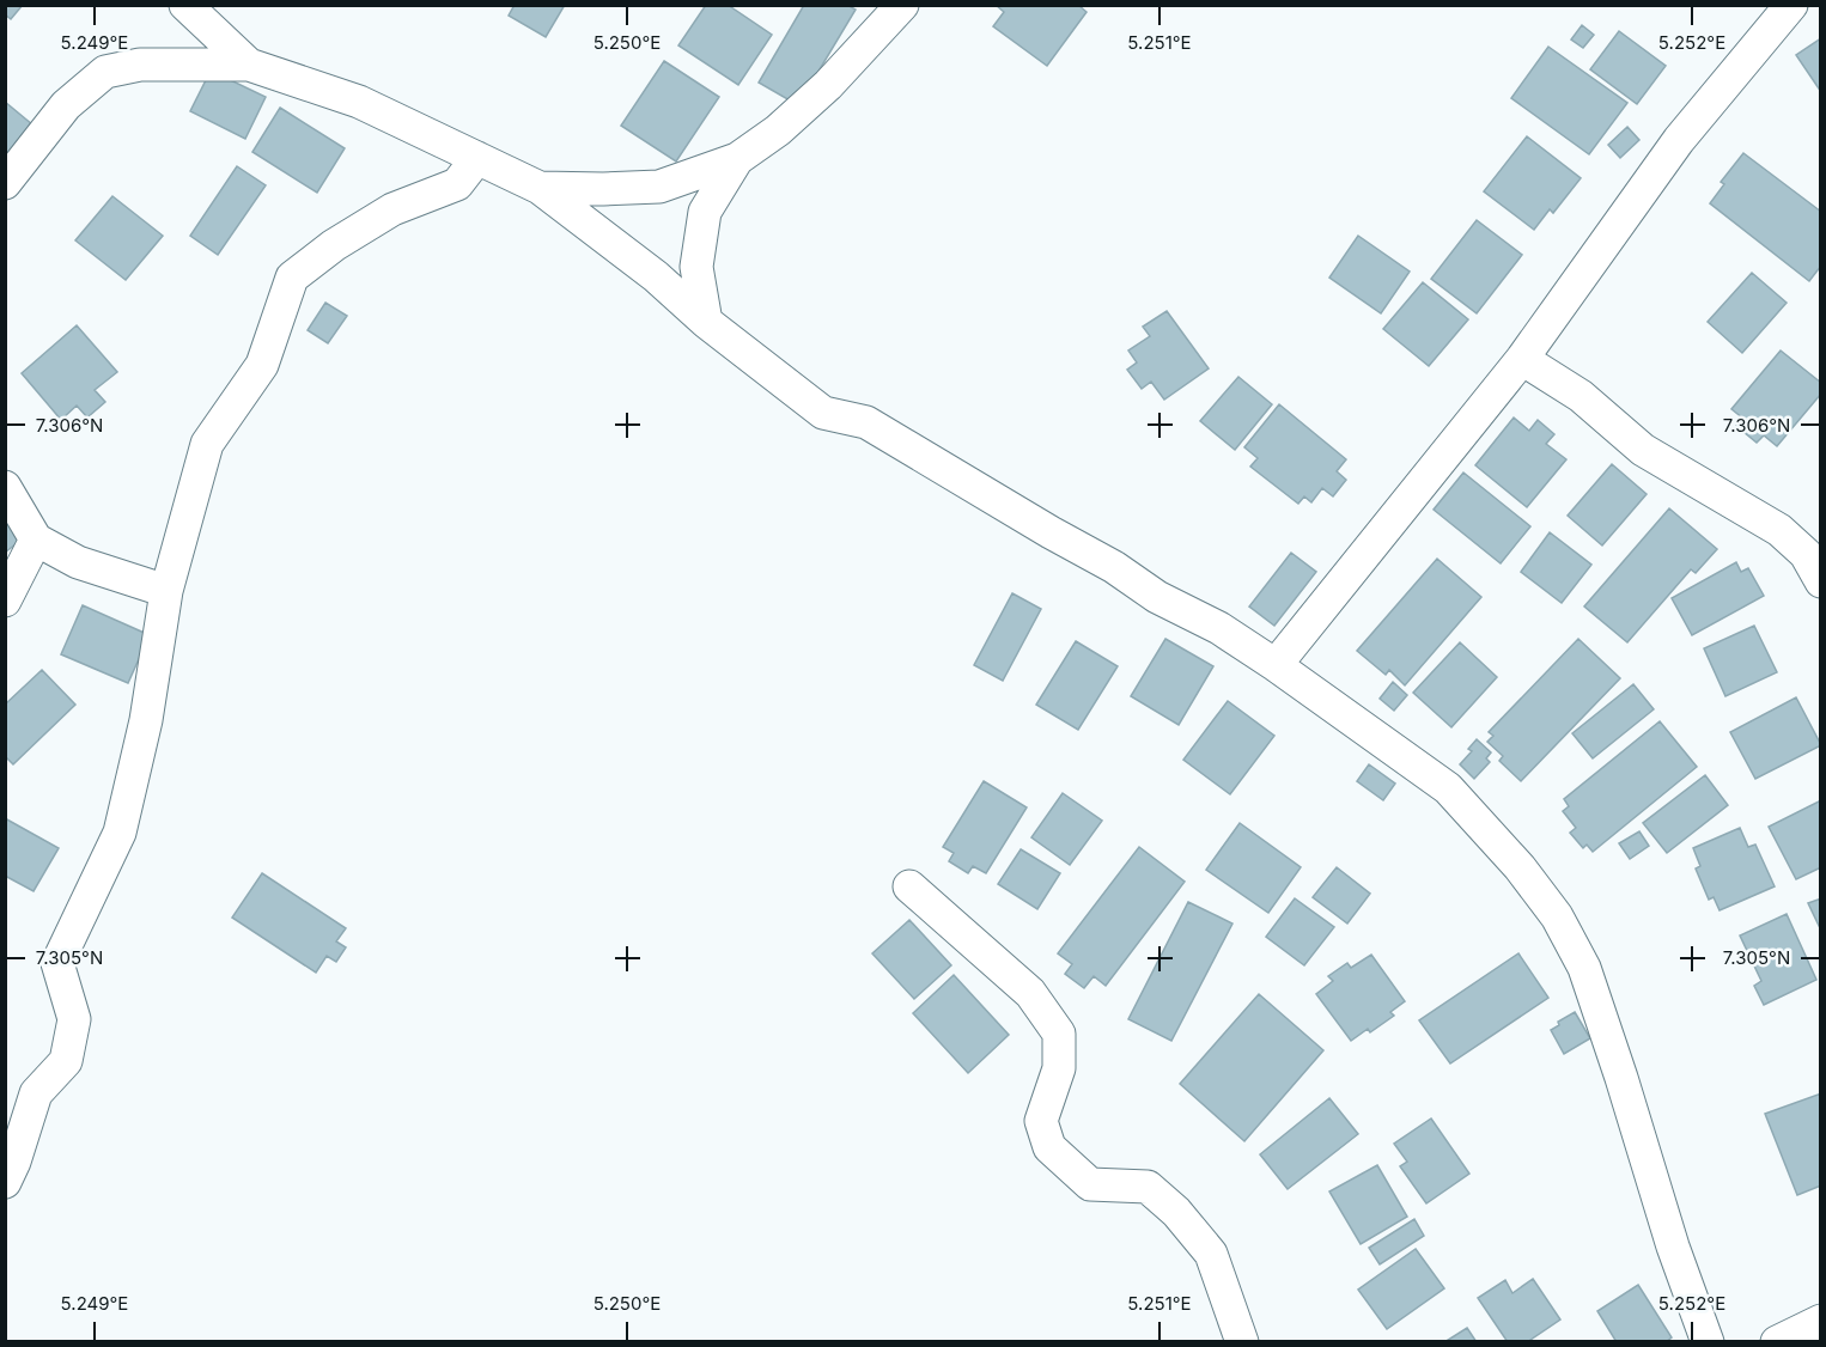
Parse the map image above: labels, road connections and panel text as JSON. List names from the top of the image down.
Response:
{
  "coordinates": [
    "5.249°E",
    "5.250°E",
    "5.251°E",
    "5.252°E",
    "7.306°N",
    "7.305°N"
  ]
}
